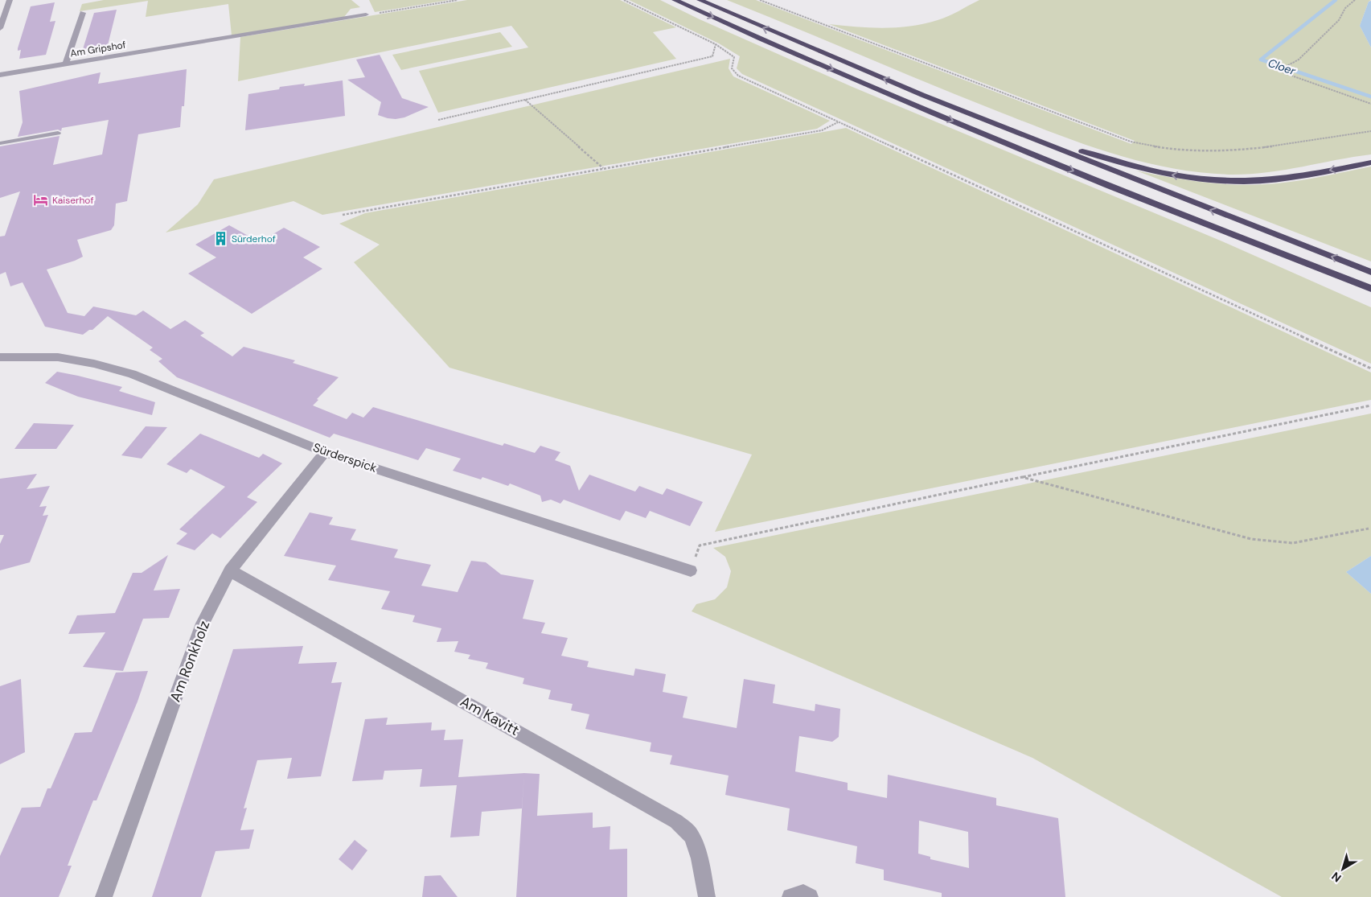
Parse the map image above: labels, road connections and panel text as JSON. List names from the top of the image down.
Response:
{
  "streets": {
    "street": [
      "Am Gripshof",
      "Sürderspick",
      "Am Ronkholz",
      "Am Kavitt"
    ]
  },
  "crossings": [
    ["Sürderspick", "Am Ronkholz"],
    ["Am Ronkholz", "Am Kavitt"]
  ],
  "water": ["Cloer"],
  "places": {
    "hotel": ["Kaiserhof"],
    "building": ["Sürderhof"]
  },
  "north": "bottom left"
}
